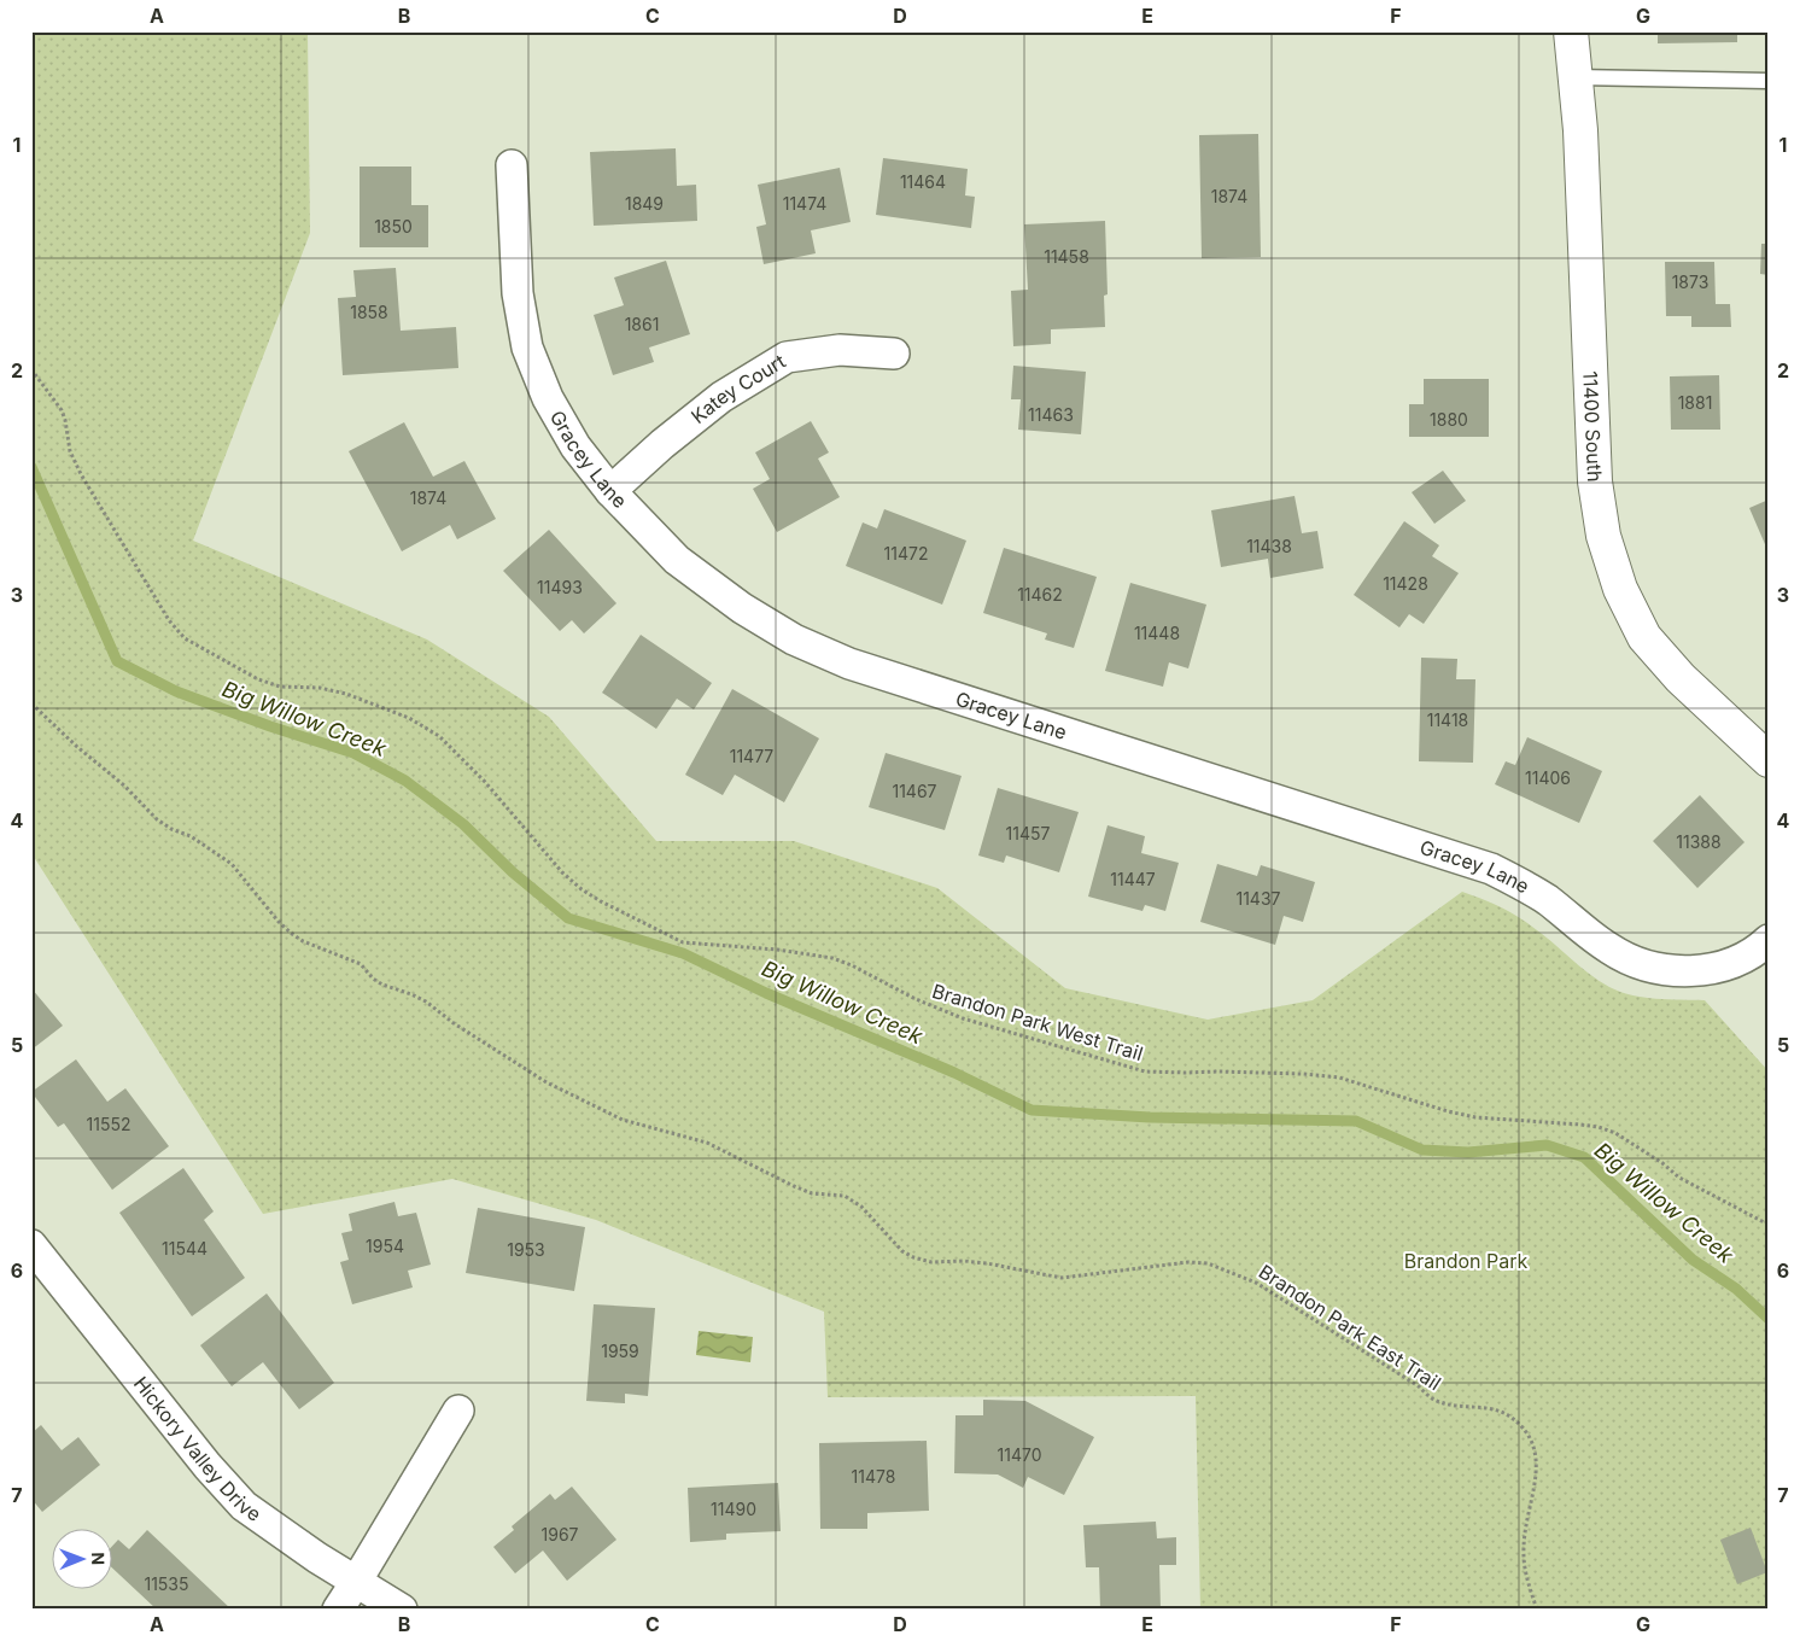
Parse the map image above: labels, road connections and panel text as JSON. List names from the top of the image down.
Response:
{
  "streets": {
    "street": [
      "Katey Court",
      "11400 South",
      "Gracey Lane",
      "Hickory Valley Drive"
    ],
    "path": ["Brandon Park West Trail", "Brandon Park East Trail"]
  },
  "crossings": [
    ["Katey Court", "Gracey Lane"]
  ],
  "water": ["Big Willow Creek"],
  "parks": ["Brandon Park"],
  "house_numbers": [
    "11464",
    "1874",
    "1849",
    "11474",
    "1850",
    "11458",
    "1873",
    "1858",
    "1861",
    "1881",
    "11463",
    "1880",
    "1874",
    "11438",
    "11472",
    "11428",
    "11493",
    "11462",
    "11448",
    "11418",
    "11477",
    "11406",
    "11467",
    "11457",
    "11388",
    "11447",
    "11437",
    "11552",
    "1954",
    "11544",
    "1953",
    "1959",
    "11470",
    "11478",
    "11490",
    "1967",
    "11535"
  ],
  "north": "right",
  "grid": {
    "columns": [
      "A",
      "B",
      "C",
      "D",
      "E",
      "F",
      "G"
    ],
    "rows": [
      "1",
      "2",
      "3",
      "4",
      "5",
      "6",
      "7"
    ]
  }
}
